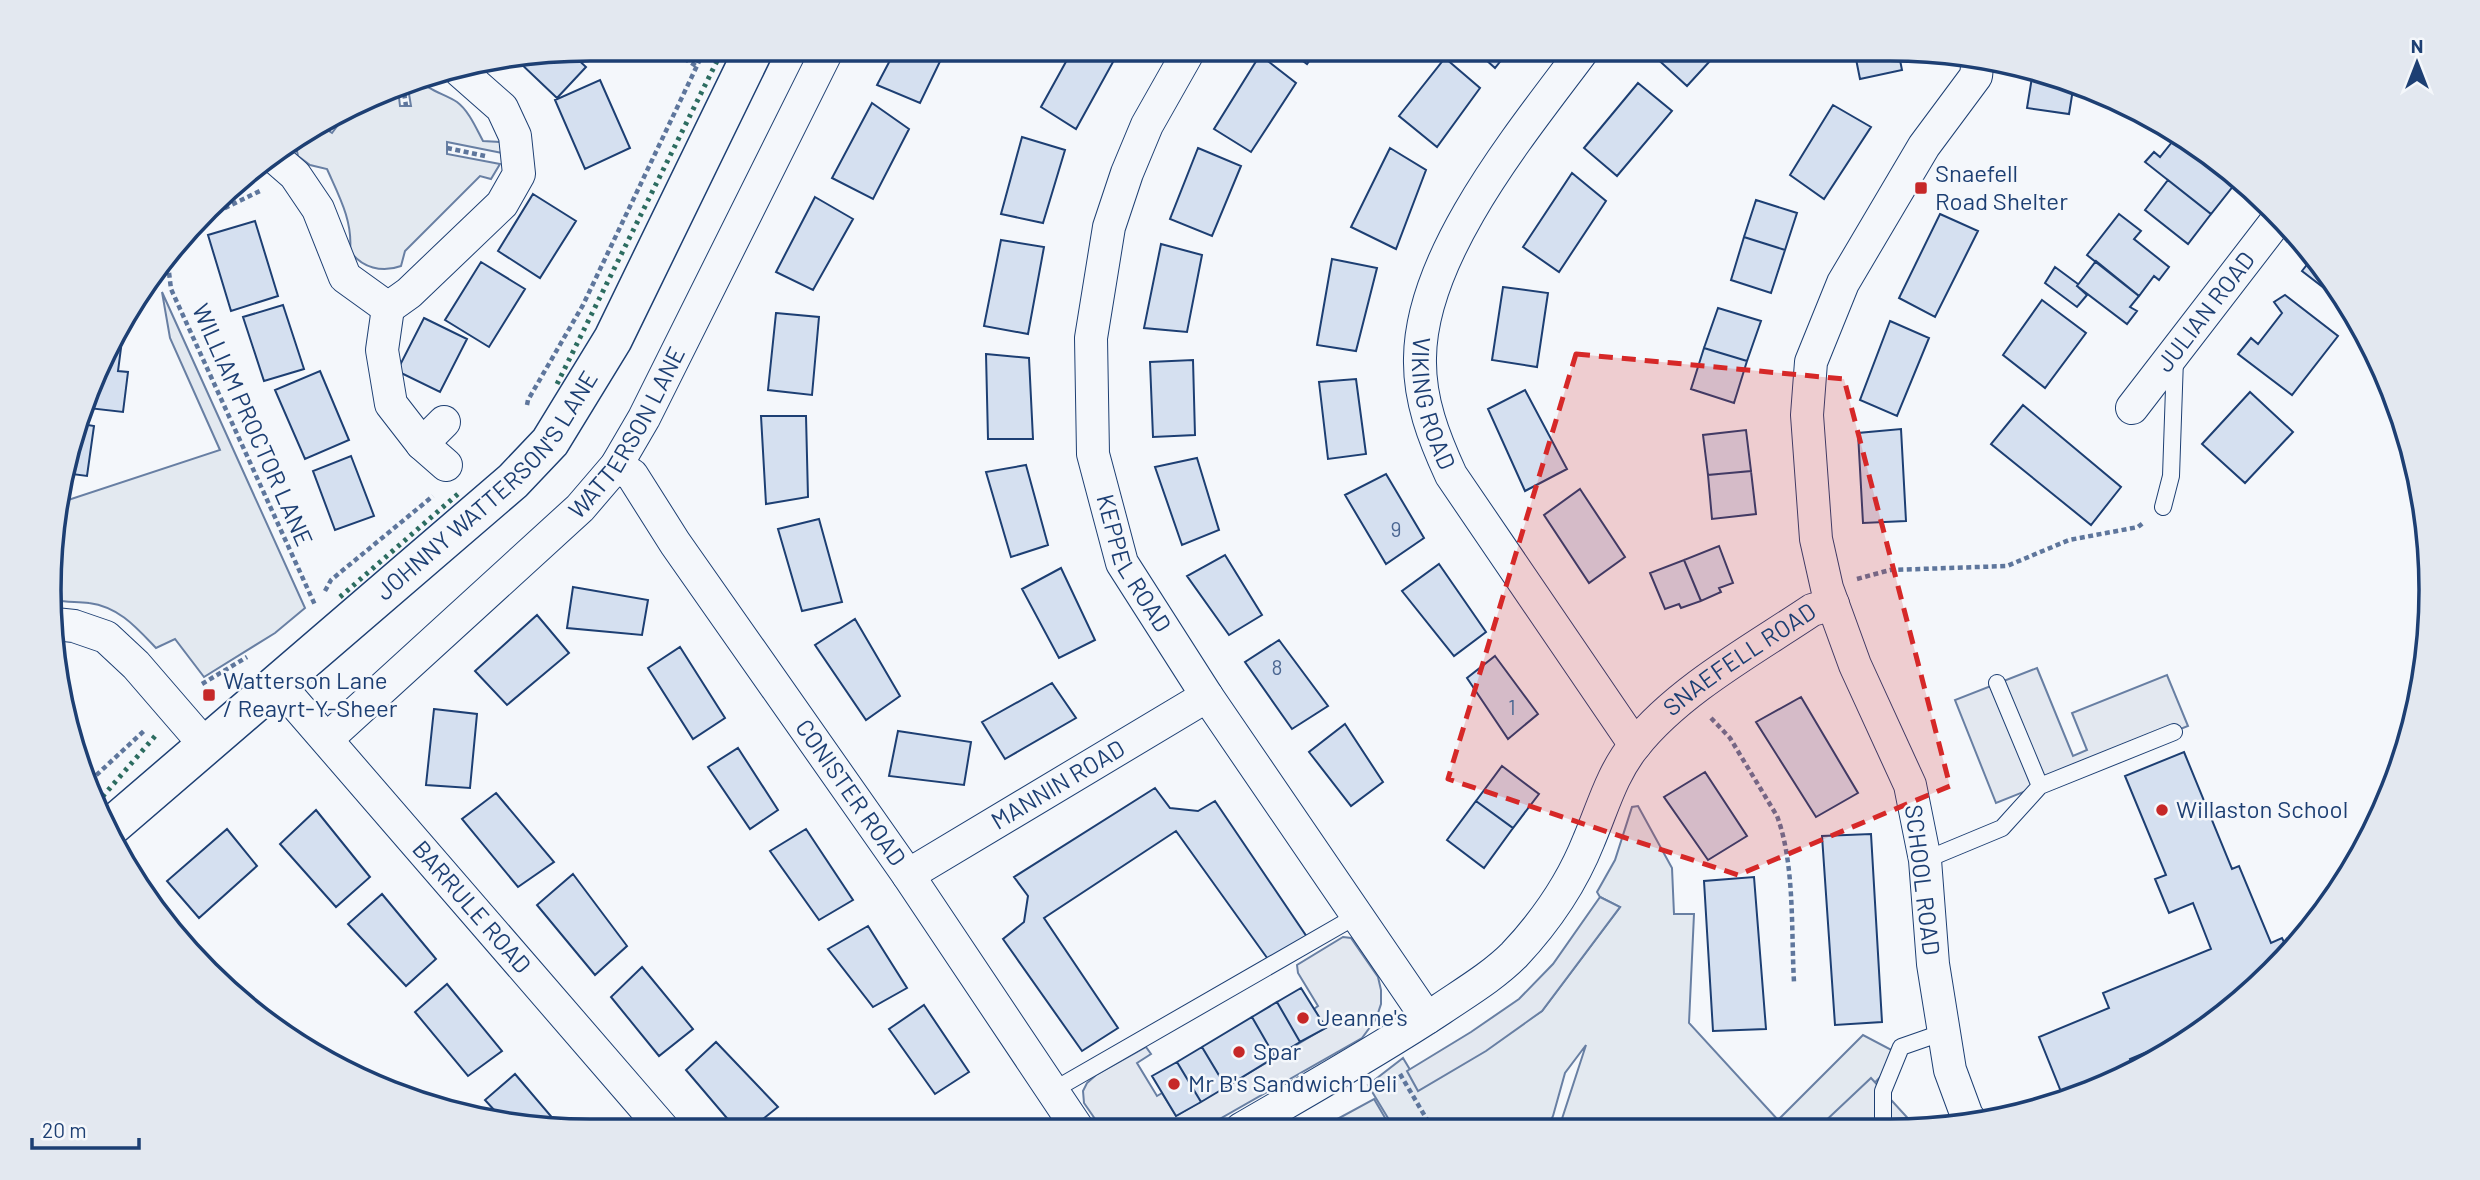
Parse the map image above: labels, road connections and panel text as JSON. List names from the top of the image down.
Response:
{
  "streets": {
    "highway": ["JOHNNY WATTERSON'S LANE"],
    "street": [
      "JULIAN ROAD",
      "VIKING ROAD",
      "WATTERSON LANE",
      "KEPPEL ROAD",
      "SNAEFELL ROAD",
      "MANNIN ROAD",
      "CONISTER ROAD",
      "SCHOOL ROAD",
      "BARRULE ROAD"
    ],
    "path": ["WILLIAM PROCTOR LANE"]
  },
  "crossings": [
    ["VIKING ROAD", "SNAEFELL ROAD"],
    ["WILLIAM PROCTOR LANE", "JOHNNY WATTERSON'S LANE"],
    ["WATTERSON LANE", "CONISTER ROAD"],
    ["WATTERSON LANE", "BARRULE ROAD"],
    ["JOHNNY WATTERSON'S LANE", "BARRULE ROAD"],
    ["KEPPEL ROAD", "SNAEFELL ROAD"],
    ["KEPPEL ROAD", "MANNIN ROAD"],
    ["SNAEFELL ROAD", "SCHOOL ROAD"],
    ["MANNIN ROAD", "CONISTER ROAD"]
  ],
  "places": {
    "transit": ["Snaefell Road Shelter", "Watterson Lane / Reayrt-Y-Sheer"],
    "other": [
      "Willaston School",
      "Jeanne's",
      "Spar",
      "Mr B's Sandwich Deli"
    ]
  },
  "house_numbers": ["9", "8", "1"],
  "scale_bar": "20 m",
  "north": "top"
}
